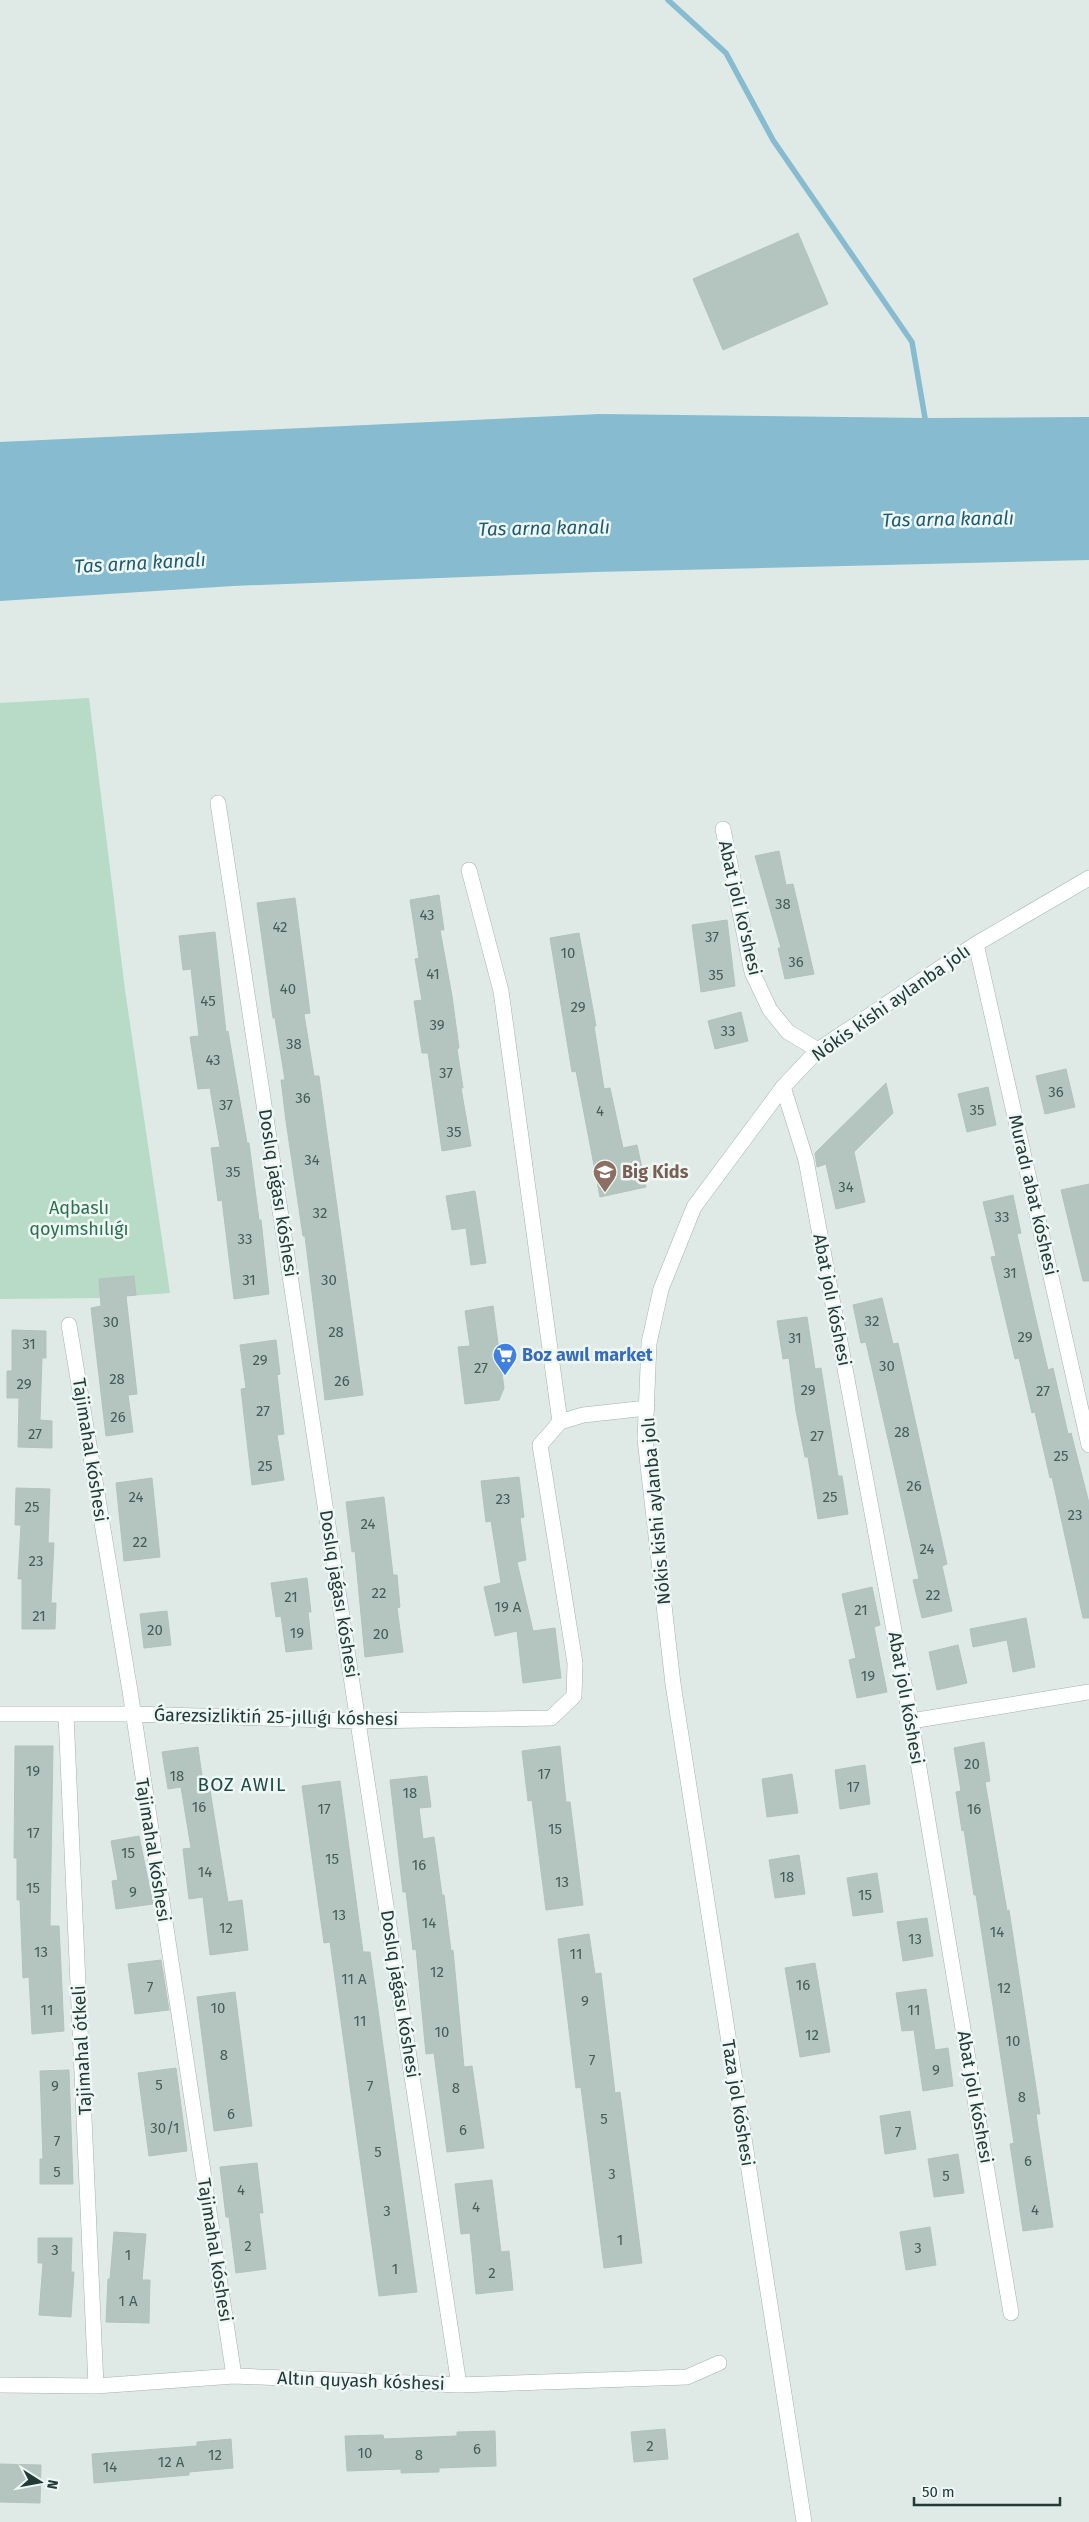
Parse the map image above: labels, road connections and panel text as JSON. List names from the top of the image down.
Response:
{
  "streets": {
    "street": [
      "Abat joli ko'shesi",
      "Nókis kishi aylanba jolı",
      "Doslıq jaǵası kóshesi",
      "Muradı abat kóshesi",
      "Abat jolı kóshesi",
      "Tajimahal kóshesi",
      "Ǵarezsizliktiń 25-jıllıǵı kóshesi",
      "Tajimahal ótkeli",
      "Taza jol kóshesi",
      "Altın quyash kóshesi"
    ]
  },
  "crossings": [
    ["Abat joli ko'shesi", "Nókis kishi aylanba jolı"],
    ["Nókis kishi aylanba jolı", "Muradı abat kóshesi"],
    ["Nókis kishi aylanba jolı", "Abat jolı kóshesi"],
    ["Nókis kishi aylanba jolı", "Taza jol kóshesi"],
    ["Doslıq jaǵası kóshesi", "Ǵarezsizliktiń 25-jıllıǵı kóshesi"],
    ["Doslıq jaǵası kóshesi", "Altın quyash kóshesi"],
    ["Tajimahal kóshesi", "Ǵarezsizliktiń 25-jıllıǵı kóshesi"],
    ["Tajimahal kóshesi", "Altın quyash kóshesi"],
    ["Ǵarezsizliktiń 25-jıllıǵı kóshesi", "Tajimahal ótkeli"],
    ["Tajimahal ótkeli", "Altın quyash kóshesi"]
  ],
  "districts": ["BOZ AWIL"],
  "water": ["Tas arna kanalı"],
  "parks": ["Aqbaslı qoyımshılıǵı"],
  "places": {
    "school or university": ["Big Kids"],
    "supermarket": ["Boz awıl market"]
  },
  "house_numbers": [
    "38",
    "43",
    "42",
    "37",
    "10",
    "36",
    "41",
    "35",
    "40",
    "45",
    "29",
    "39",
    "33",
    "38",
    "43",
    "37",
    "36",
    "36",
    "37",
    "35",
    "4",
    "35",
    "34",
    "35",
    "34",
    "32",
    "33",
    "33",
    "31",
    "31",
    "30",
    "32",
    "30",
    "28",
    "29",
    "31",
    "31",
    "29",
    "30",
    "27",
    "28",
    "26",
    "29",
    "29",
    "27",
    "27",
    "26",
    "28",
    "27",
    "27",
    "25",
    "25",
    "26",
    "24",
    "25",
    "23",
    "25",
    "23",
    "24",
    "22",
    "24",
    "23",
    "22",
    "22",
    "21",
    "19 А",
    "21",
    "21",
    "20",
    "19",
    "20",
    "19",
    "20",
    "19",
    "17",
    "18",
    "17",
    "18",
    "16",
    "17",
    "16",
    "15",
    "17",
    "15",
    "15",
    "16",
    "14",
    "18",
    "13",
    "15",
    "9",
    "15",
    "13",
    "14",
    "12",
    "14",
    "13",
    "13",
    "11",
    "12",
    "11 А",
    "16",
    "7",
    "12",
    "9",
    "10",
    "11",
    "11",
    "11",
    "10",
    "12",
    "10",
    "8",
    "7",
    "9",
    "5",
    "9",
    "7",
    "8",
    "8",
    "6",
    "5",
    "30/1",
    "6",
    "7",
    "7",
    "5",
    "6",
    "5",
    "3",
    "5",
    "4",
    "4",
    "4",
    "3",
    "1",
    "2",
    "3",
    "3",
    "1",
    "1",
    "2",
    "1 А",
    "2",
    "6",
    "10",
    "12",
    "8",
    "12 А",
    "14"
  ],
  "scale_bar": "50 m",
  "north": "right"
}
